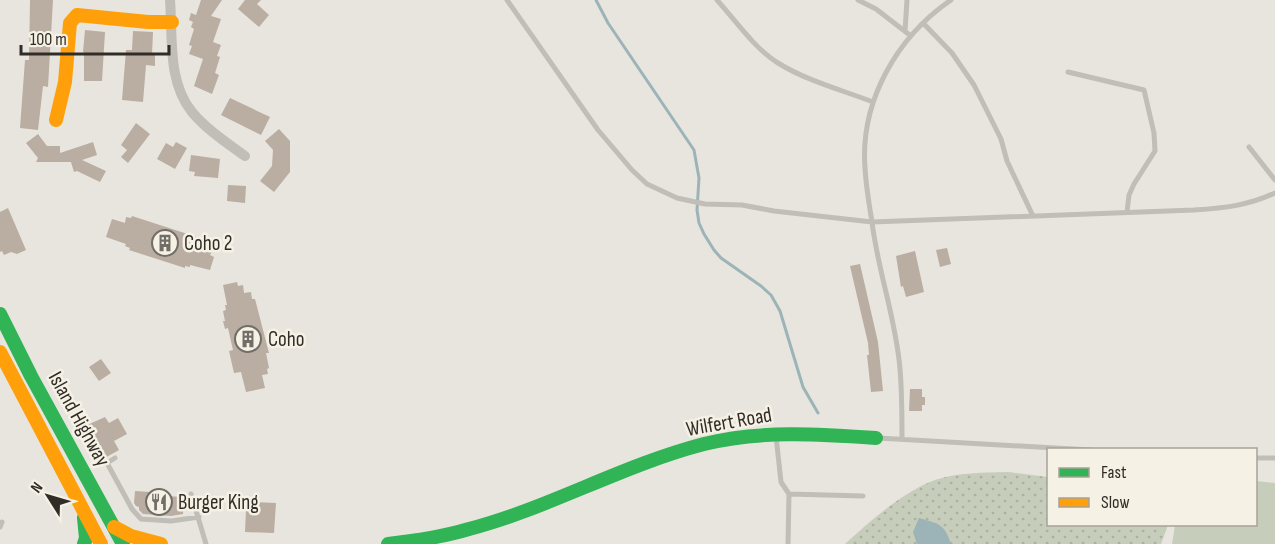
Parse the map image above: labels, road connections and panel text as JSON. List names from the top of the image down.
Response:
{
  "streets": {
    "street": ["Island Highway", "Wilfert Road"]
  },
  "places": {
    "building": ["Coho 2", "Coho"],
    "restaurant": ["Burger King"]
  },
  "legend": ["Fast", "Slow"],
  "scale_bar": "100 m",
  "north": "top left"
}
